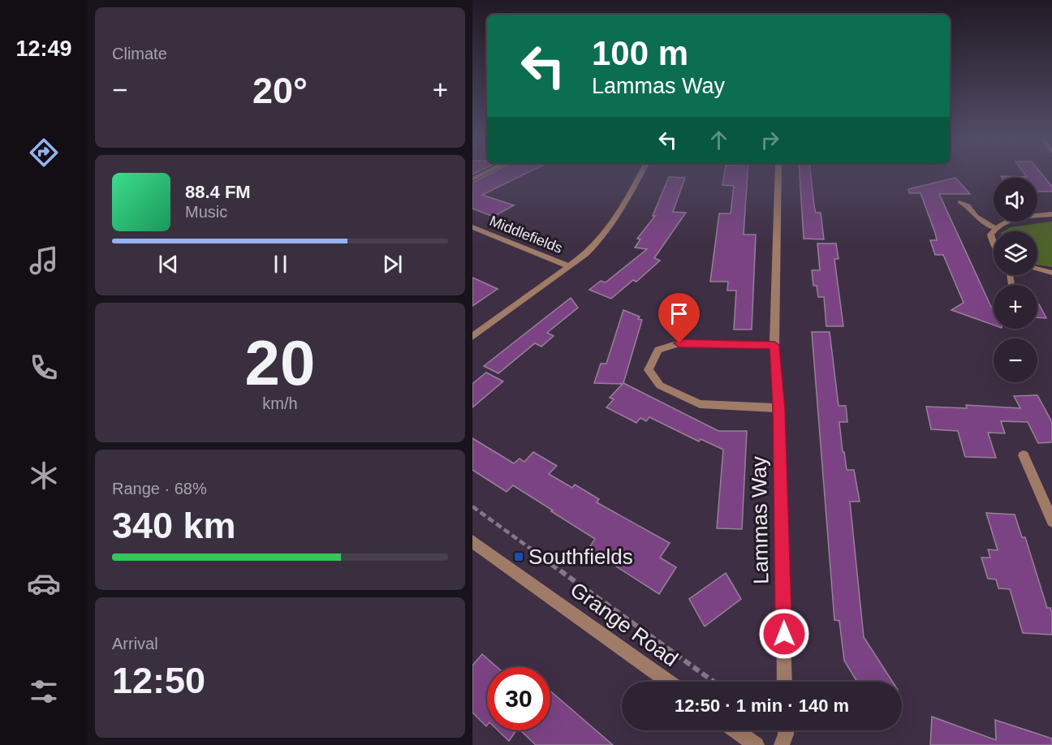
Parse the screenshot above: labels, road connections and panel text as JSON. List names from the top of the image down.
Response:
{
  "streets": {
    "street": ["Middlefields", "Lammas Way", "Grange Road"]
  },
  "places": {
    "transit": ["Southfields"]
  },
  "page": {
    "tabs": "12:49",
    "tile": [
      "Climate",
      ["20", "km/h"],
      ["Range · 68%", "340 km"],
      ["Arrival", "12:50"]
    ],
    "turn": ["100 m", "Lammas Way"],
    "heat": ["−", "20°", "+"],
    "song": ["88.4 FM", "Music"],
    "map_buttons": ["+", "−"],
    "limit": "30",
    "trip": "12:50 · 1 min · 140 m"
  }
}
